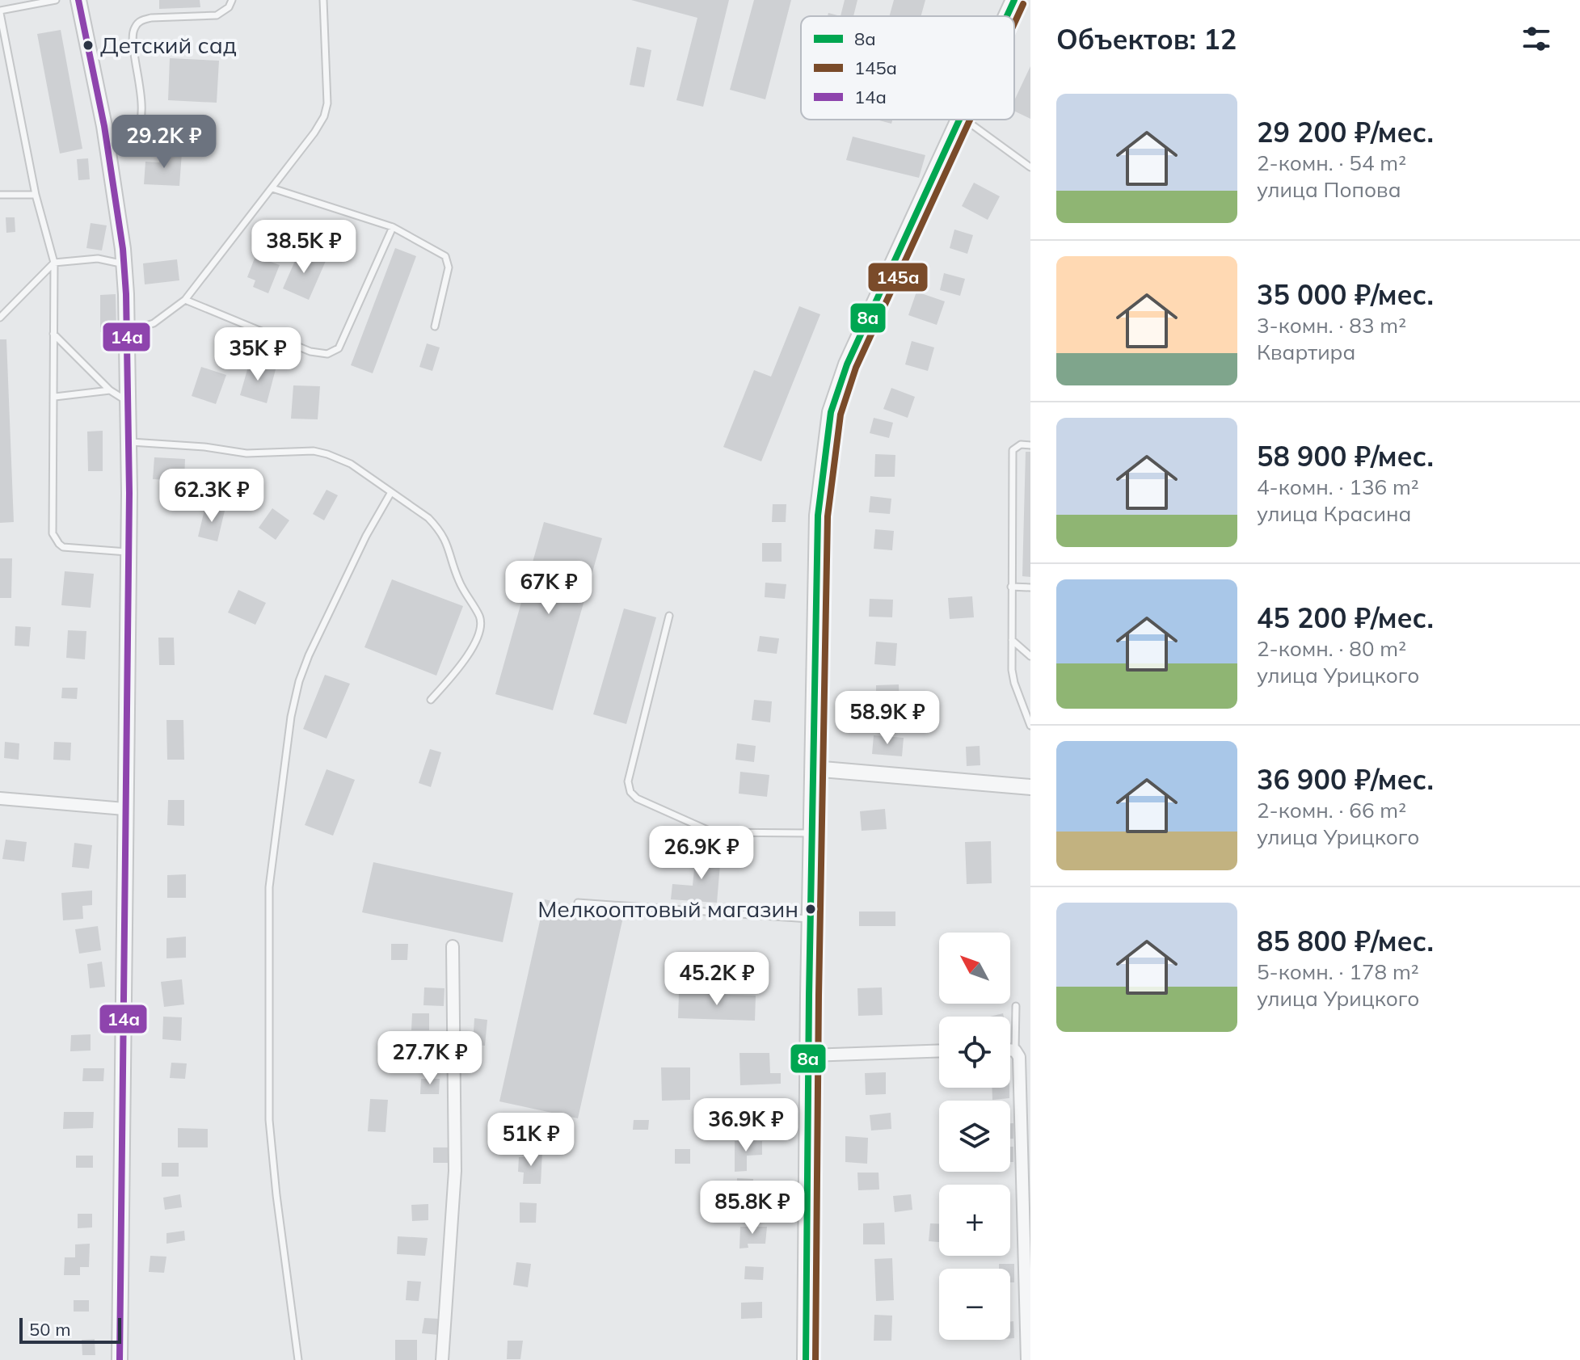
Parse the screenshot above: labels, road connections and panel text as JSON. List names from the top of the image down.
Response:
{
  "places": ["Детский сад", "Мелкооптовый магазин"],
  "lines": ["transit line 8а", "transit line 14а", "transit line 145а"],
  "legend": ["8а", "145а", "14а"],
  "scale_bar": "50 m",
  "north": "top left",
  "page": {
    "heading": "Объектов: 12",
    "list": [
      {
        "name": "29 200 ₽/мес.",
        "note": "2-комн. · 54 m² · улица Попова"
      },
      {
        "name": "35 000 ₽/мес.",
        "note": "3-комн. · 83 m² · Квартира"
      },
      {
        "name": "58 900 ₽/мес.",
        "note": "4-комн. · 136 m² · улица Красина"
      },
      {
        "name": "45 200 ₽/мес.",
        "note": "2-комн. · 80 m² · улица Урицкого"
      },
      {
        "name": "36 900 ₽/мес.",
        "note": "2-комн. · 66 m² · улица Урицкого"
      },
      {
        "name": "85 800 ₽/мес.",
        "note": "5-комн. · 178 m² · улица Урицкого"
      }
    ],
    "price": [
      "29.2K ₽",
      "38.5K ₽",
      "35K ₽",
      "62.3K ₽",
      "67K ₽",
      "58.9K ₽",
      "26.9K ₽",
      "45.2K ₽",
      "27.7K ₽",
      "36.9K ₽",
      "51K ₽",
      "85.8K ₽"
    ],
    "map_buttons": ["+", "−"],
    "scale": "50 m"
  }
}
